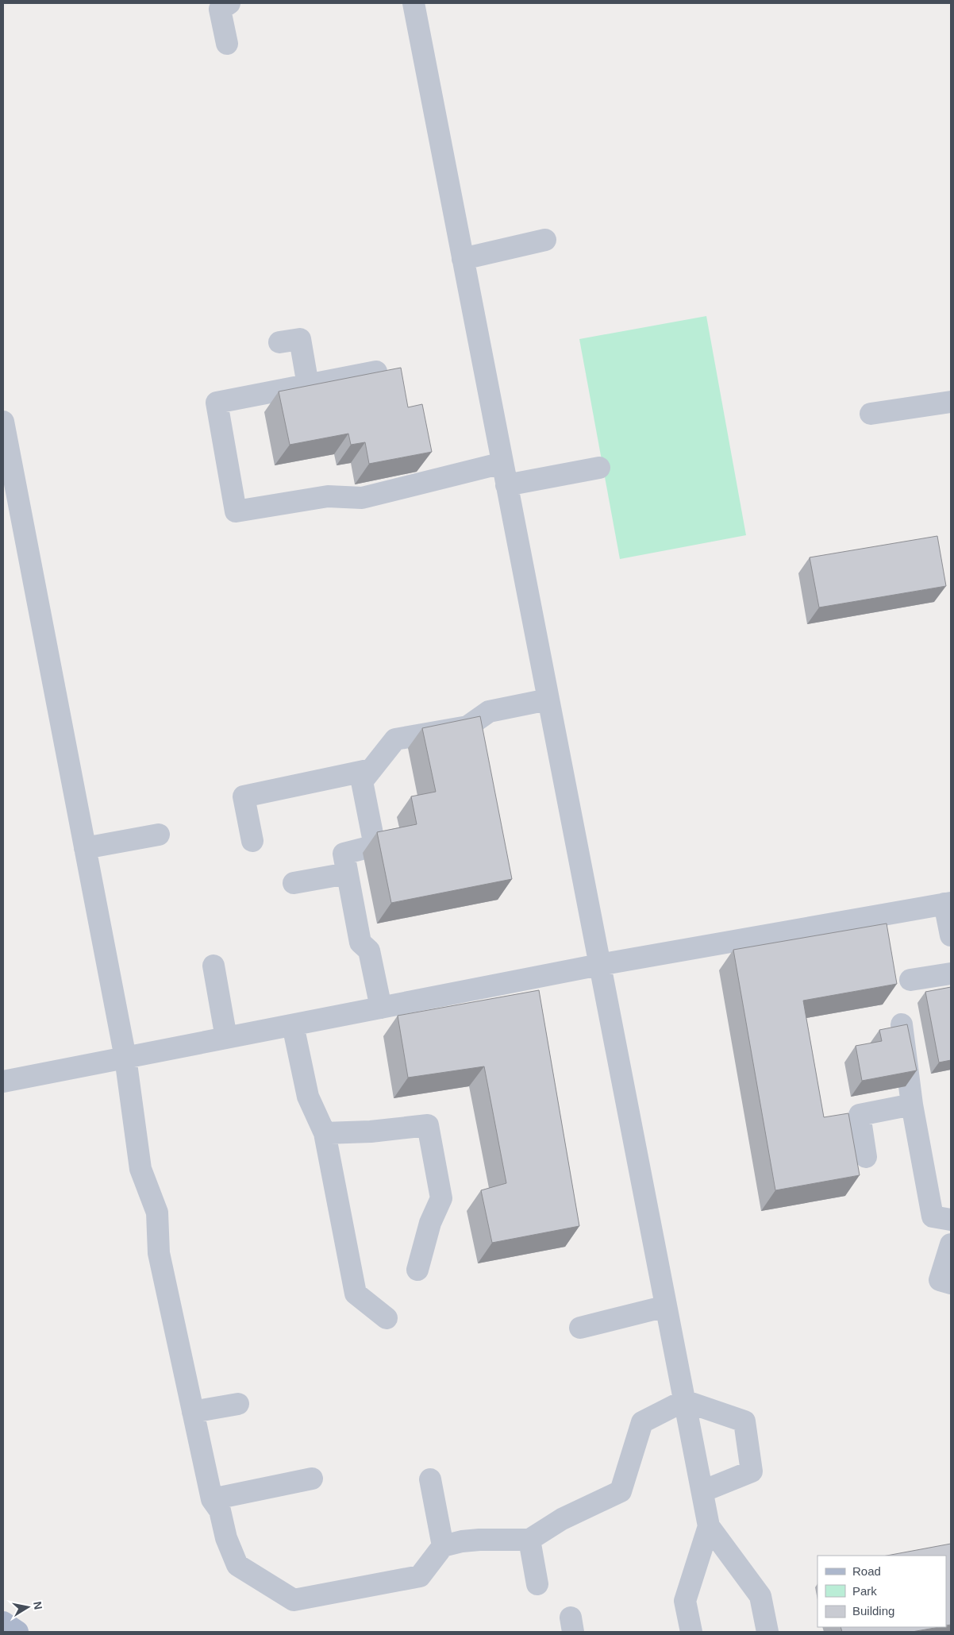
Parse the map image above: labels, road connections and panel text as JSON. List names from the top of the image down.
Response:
{
  "legend": ["Road", "Park", "Building"],
  "north": "right"
}
